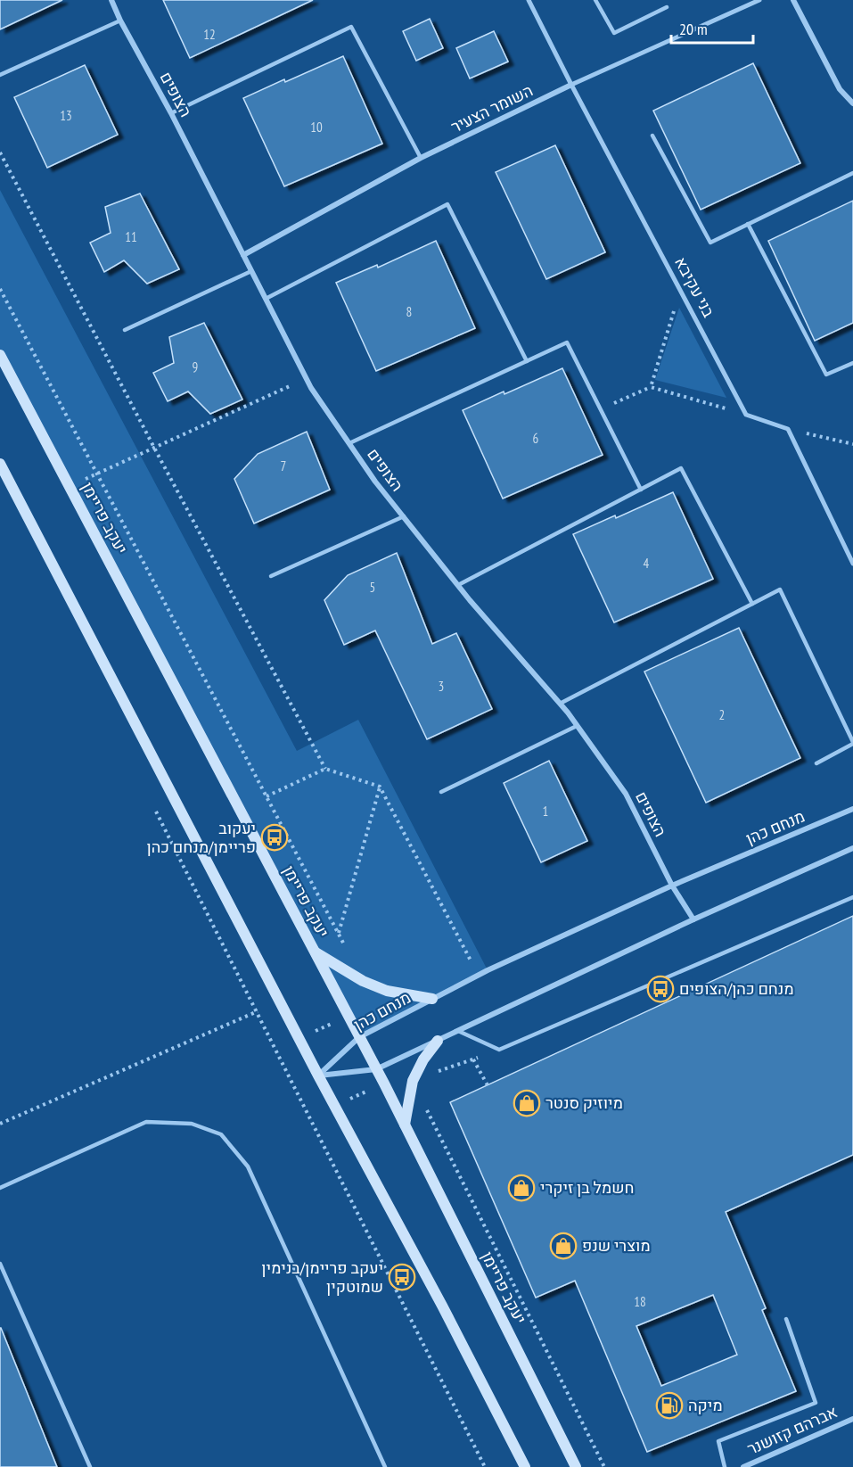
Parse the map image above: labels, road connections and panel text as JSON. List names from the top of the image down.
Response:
{
  "streets": {
    "main road": ["יעקב פריימן"],
    "street": [
      "הצופים",
      "השומר הצעיר",
      "בני עקיבא",
      "מנחם כהן",
      "אברהם קזושנר"
    ]
  },
  "crossings": [
    ["הצופים", "השומר הצעיר"],
    ["הצופים", "מנחם כהן"],
    ["השומר הצעיר", "בני עקיבא"],
    ["יעקב פריימן", "מנחם כהן"]
  ],
  "places": {
    "bus stop": ["יעקוב פריימן/מנחם כהן", "מנחם כהן/הצופים", "יעקב פריימן/בנימין שמוטקין"],
    "shop": ["מיוזיק סנטר", "חשמל בן זיקרי", "מוצרי שנפ"],
    "fuel station": ["מיקה"]
  },
  "house_numbers": [
    "12",
    "13",
    "10",
    "11",
    "8",
    "9",
    "6",
    "7",
    "4",
    "5",
    "3",
    "2",
    "1",
    "18"
  ],
  "scale_bar": "20 m"
}
